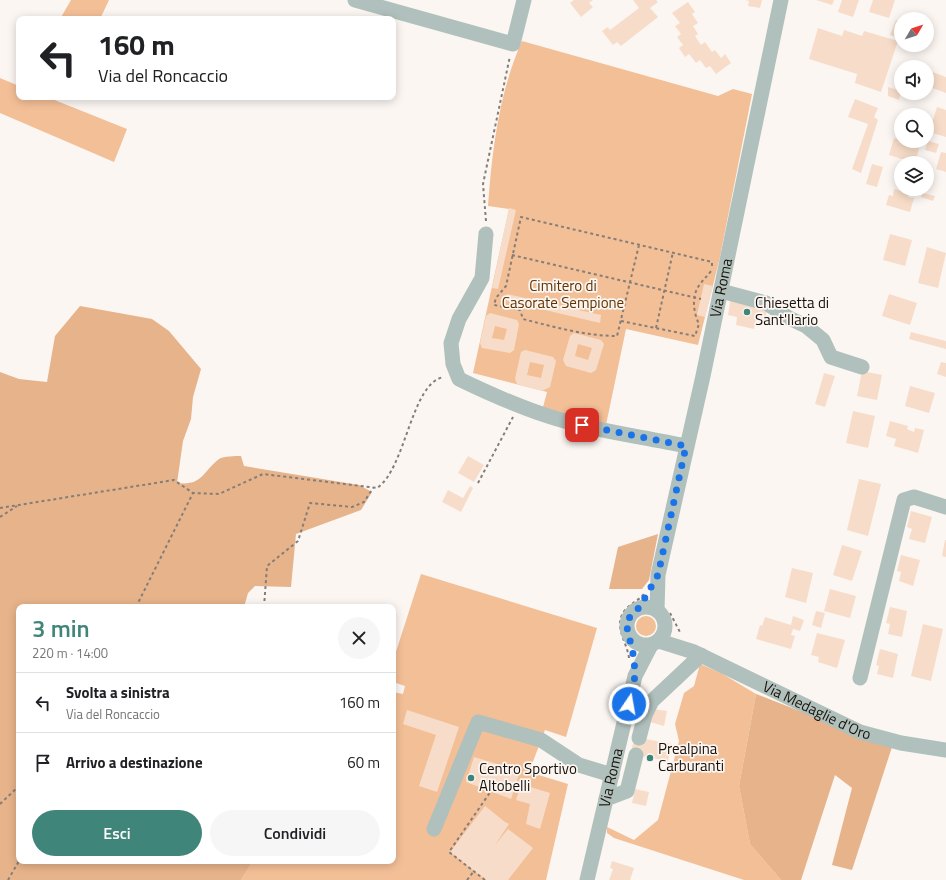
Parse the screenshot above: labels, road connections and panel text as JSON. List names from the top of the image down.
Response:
{
  "streets": {
    "street": ["Via Roma", "Via Medaglie d'Oro"]
  },
  "crossings": [
    ["Via Roma", "Via Medaglie d'Oro"]
  ],
  "parks": ["Cimitero di Casorate Sempione"],
  "places": ["Chiesetta di Sant'Ilario", "Prealpina Carburanti", "Centro Sportivo Altobelli"],
  "north": "top right",
  "page": {
    "turn": ["160 m", "Via del Roncaccio"],
    "heading": ["3 min", "220 m · 14:00"],
    "list": [
      {
        "name": "Svolta a sinistra",
        "note": "Via del Roncaccio",
        "value": "160 m"
      },
      {
        "name": "Arrivo a destinazione",
        "value": "60 m"
      }
    ],
    "buttons": ["Esci", "Condividi"]
  }
}
